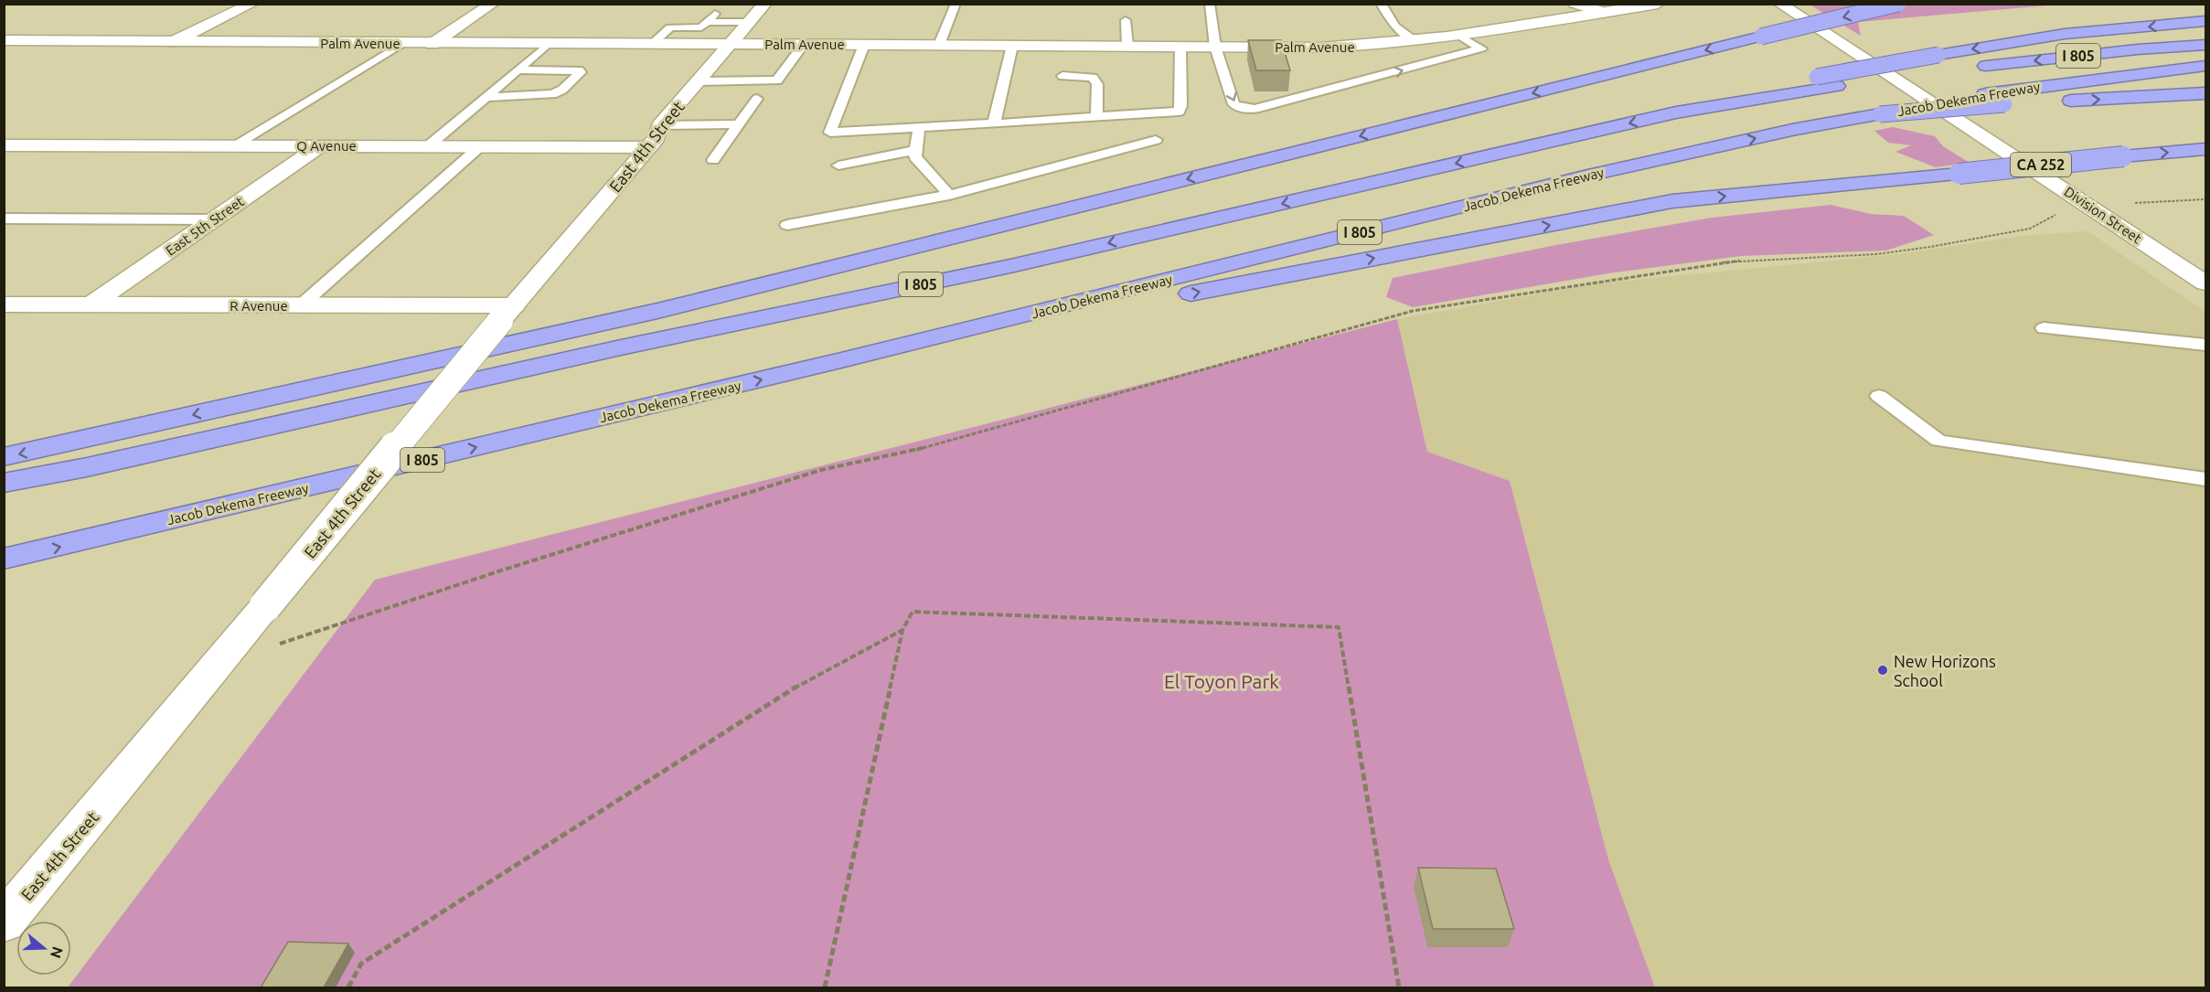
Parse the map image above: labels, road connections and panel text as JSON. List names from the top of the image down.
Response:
{
  "streets": {
    "highway": ["I 805", "Jacob Dekema Freeway", "CA 252"],
    "street": [
      "Palm Avenue",
      "Q Avenue",
      "East 4th Street",
      "Division Street",
      "East 5th Street",
      "R Avenue"
    ]
  },
  "crossings": [
    ["Palm Avenue", "East 4th Street"],
    ["Jacob Dekema Freeway", "CA 252"],
    ["Q Avenue", "East 4th Street"],
    ["Q Avenue", "East 5th Street"],
    ["East 4th Street", "R Avenue"],
    ["East 5th Street", "R Avenue"]
  ],
  "parks": ["El Toyon Park"],
  "places": ["New Horizons School"],
  "north": "right"
}
